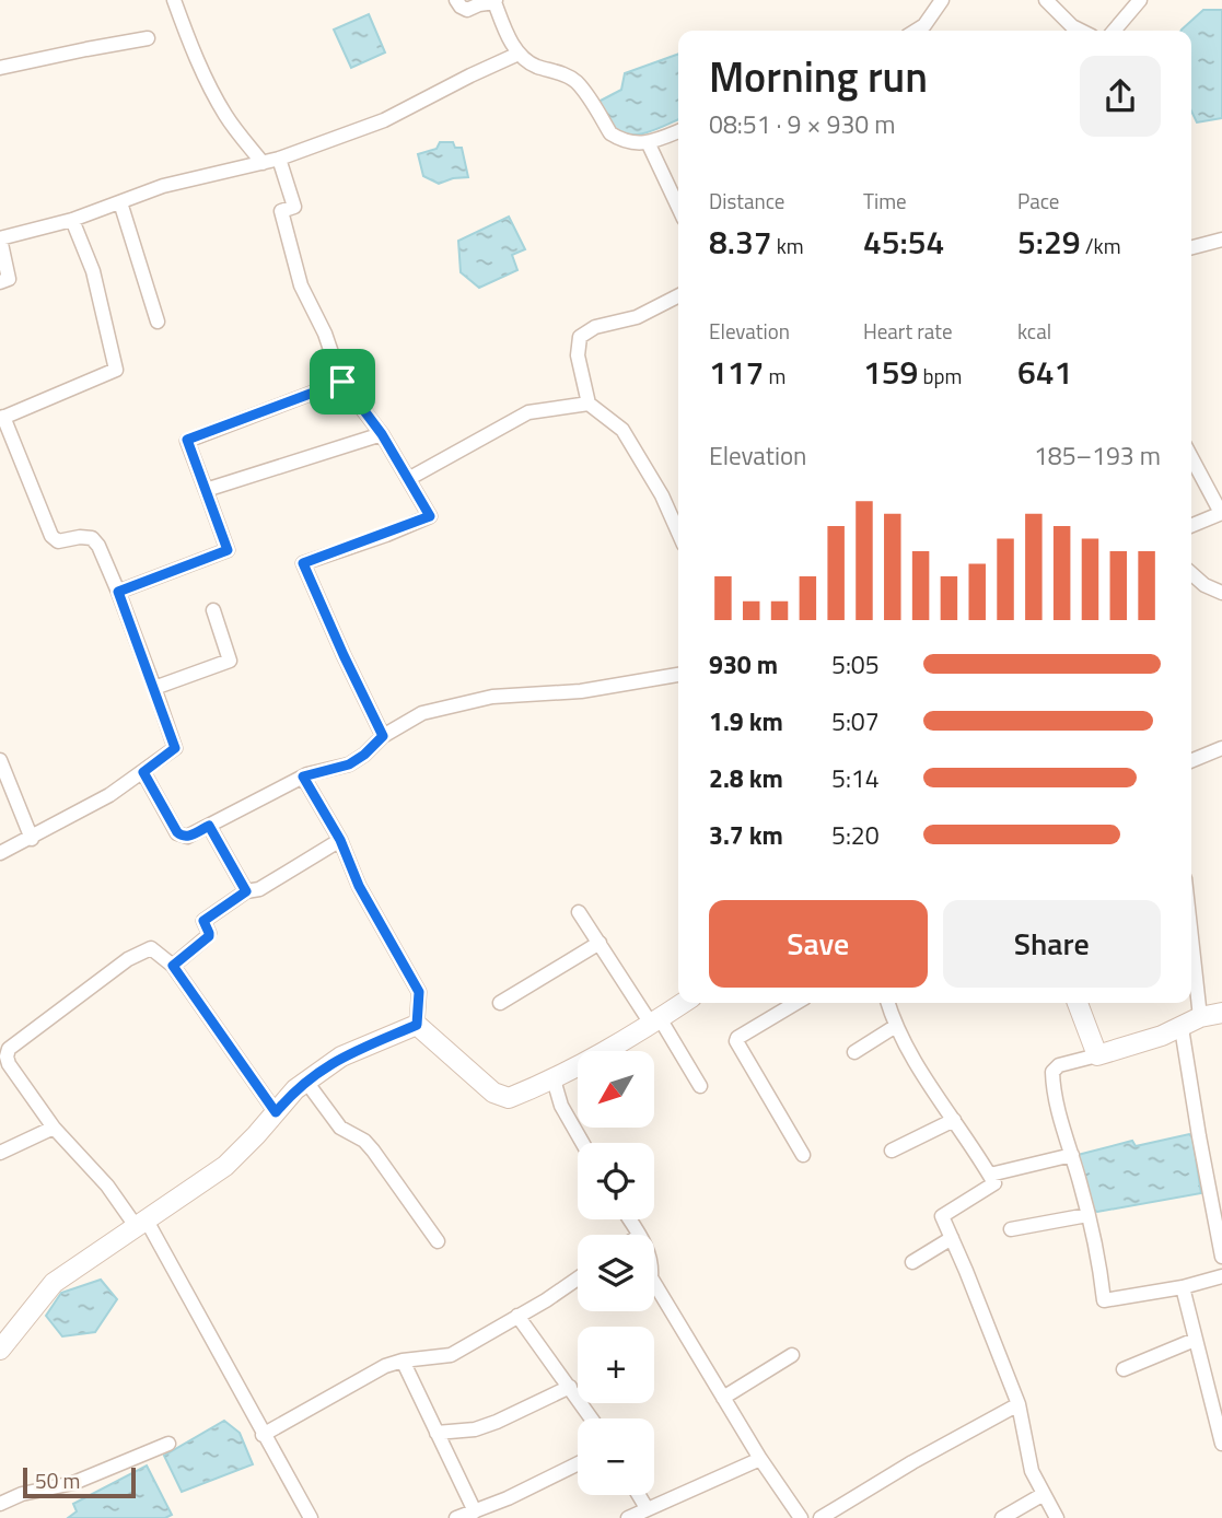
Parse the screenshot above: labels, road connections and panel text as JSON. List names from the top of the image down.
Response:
{
  "scale_bar": "50 m",
  "north": "bottom left",
  "page": {
    "heading": ["Morning run", "08:51 · 9 × 930 m"],
    "stats": [
      ["Distance", "8.37 km"],
      ["Time", "45:54"],
      ["Pace", "5:29 /km"],
      ["Elevation", "117 m"],
      ["Heart rate", "159 bpm"],
      ["kcal", "641"]
    ],
    "chart": ["Elevation", "185–193 m"],
    "list": [
      {
        "name": "930 m",
        "note": "5:05"
      },
      {
        "name": "1.9 km",
        "note": "5:07"
      },
      {
        "name": "2.8 km",
        "note": "5:14"
      },
      {
        "name": "3.7 km",
        "note": "5:20"
      }
    ],
    "buttons": ["Save", "Share"],
    "map_buttons": ["+", "−"],
    "scale": "50 m"
  }
}
